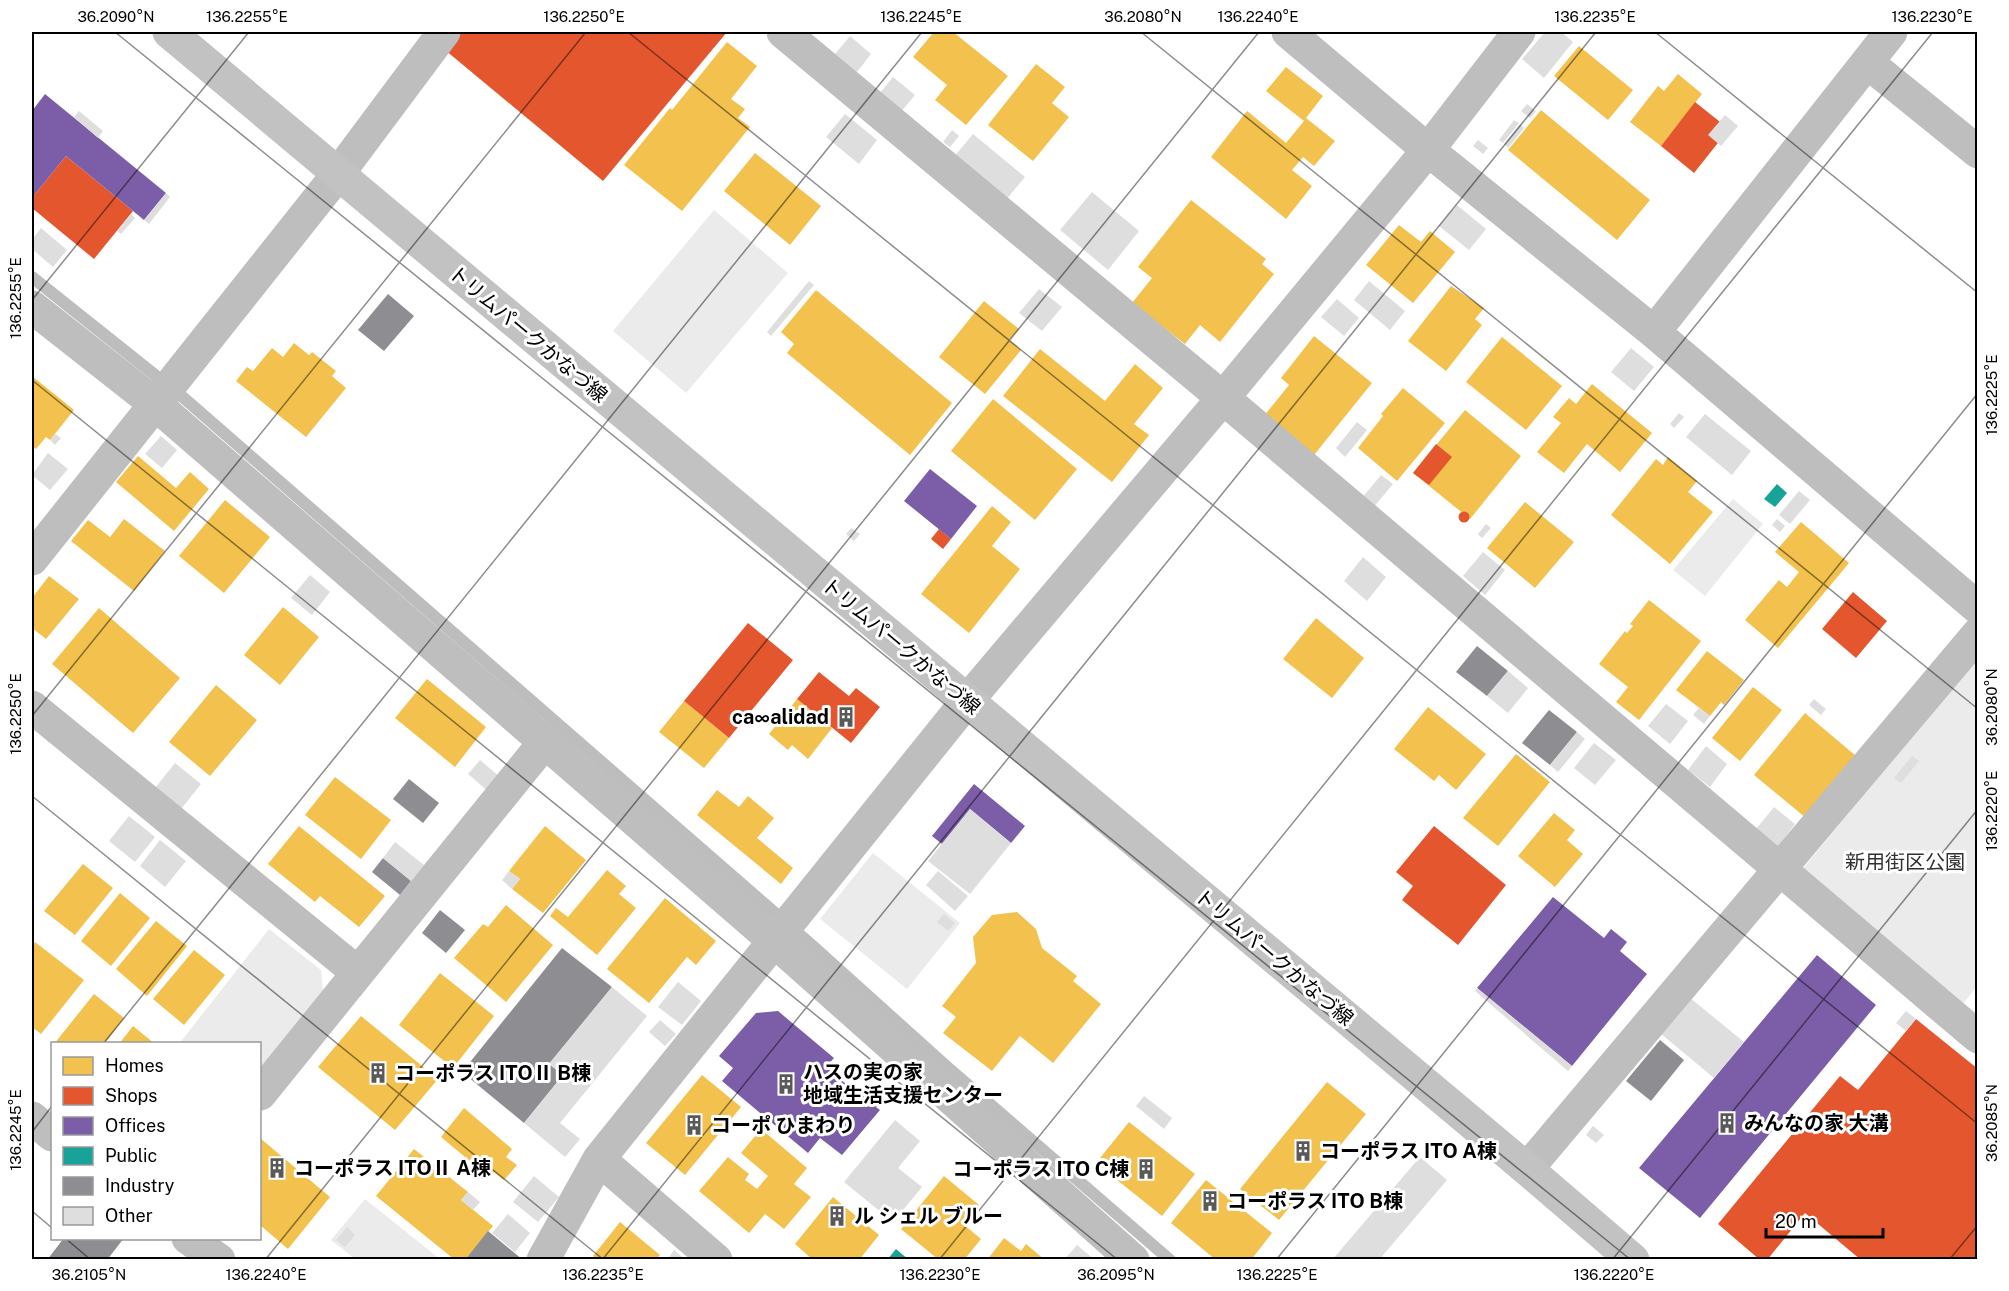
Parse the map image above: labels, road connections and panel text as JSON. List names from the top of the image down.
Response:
{
  "streets": {
    "main road": ["トリムパークかなづ線"]
  },
  "parks": ["新用街区公園"],
  "places": {
    "building": [
      "ca∞alidad",
      "コーポラス ITOⅡ B棟",
      "ハスの実の家 地域生活支援センター",
      "みんなの家 大溝",
      "コーポ ひまわり",
      "コーポラス ITO A棟",
      "コーポラス ITOⅡ A棟",
      "コーポラス ITO C棟",
      "コーポラス ITO B棟",
      "ル シェル ブルー"
    ]
  },
  "legend": [
    "Homes",
    "Shops",
    "Offices",
    "Public",
    "Industry",
    "Other"
  ],
  "scale_bar": "20 m",
  "coordinates": [
    "36.2090°N",
    "136.2255°E",
    "136.2250°E",
    "136.2245°E",
    "36.2080°N",
    "136.2240°E",
    "136.2235°E",
    "136.2230°E",
    "136.2225°E",
    "136.2220°E",
    "36.2085°N",
    "36.2105°N",
    "36.2095°N"
  ]
}
